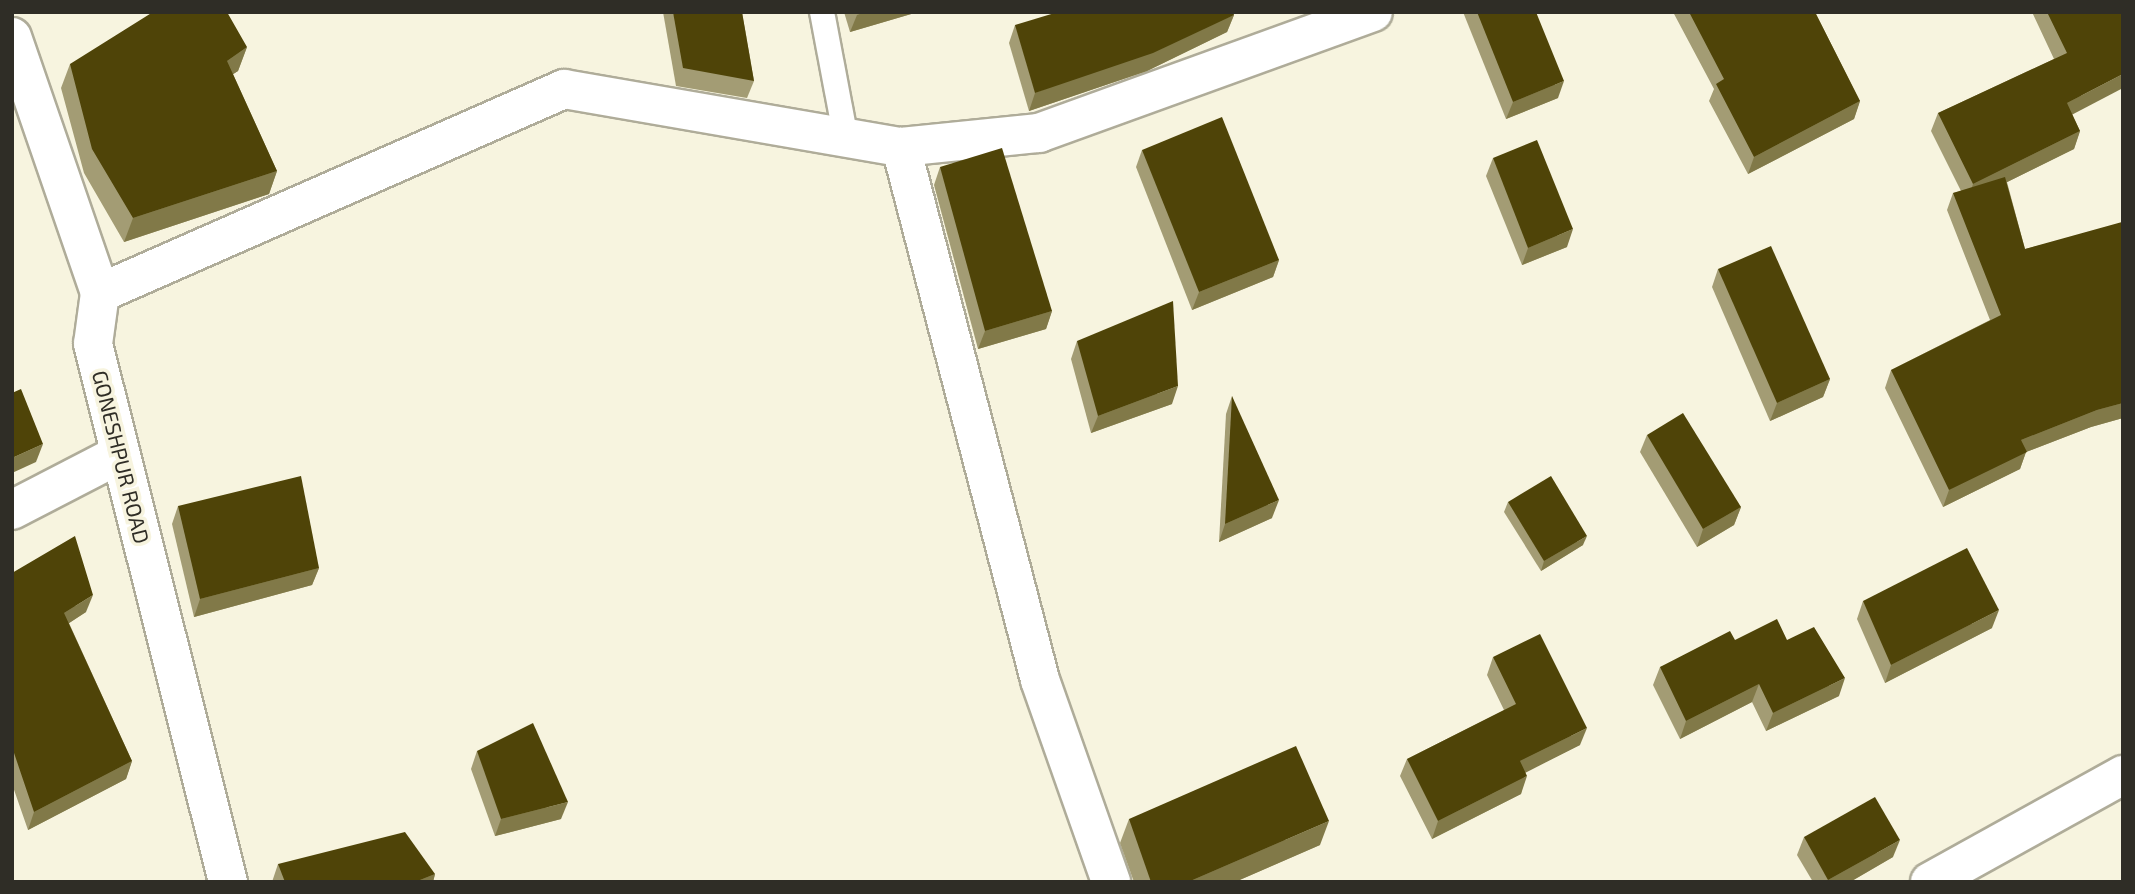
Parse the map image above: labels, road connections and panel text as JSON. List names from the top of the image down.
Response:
{
  "streets": {
    "street": ["GONESHPUR ROAD"]
  }
}
